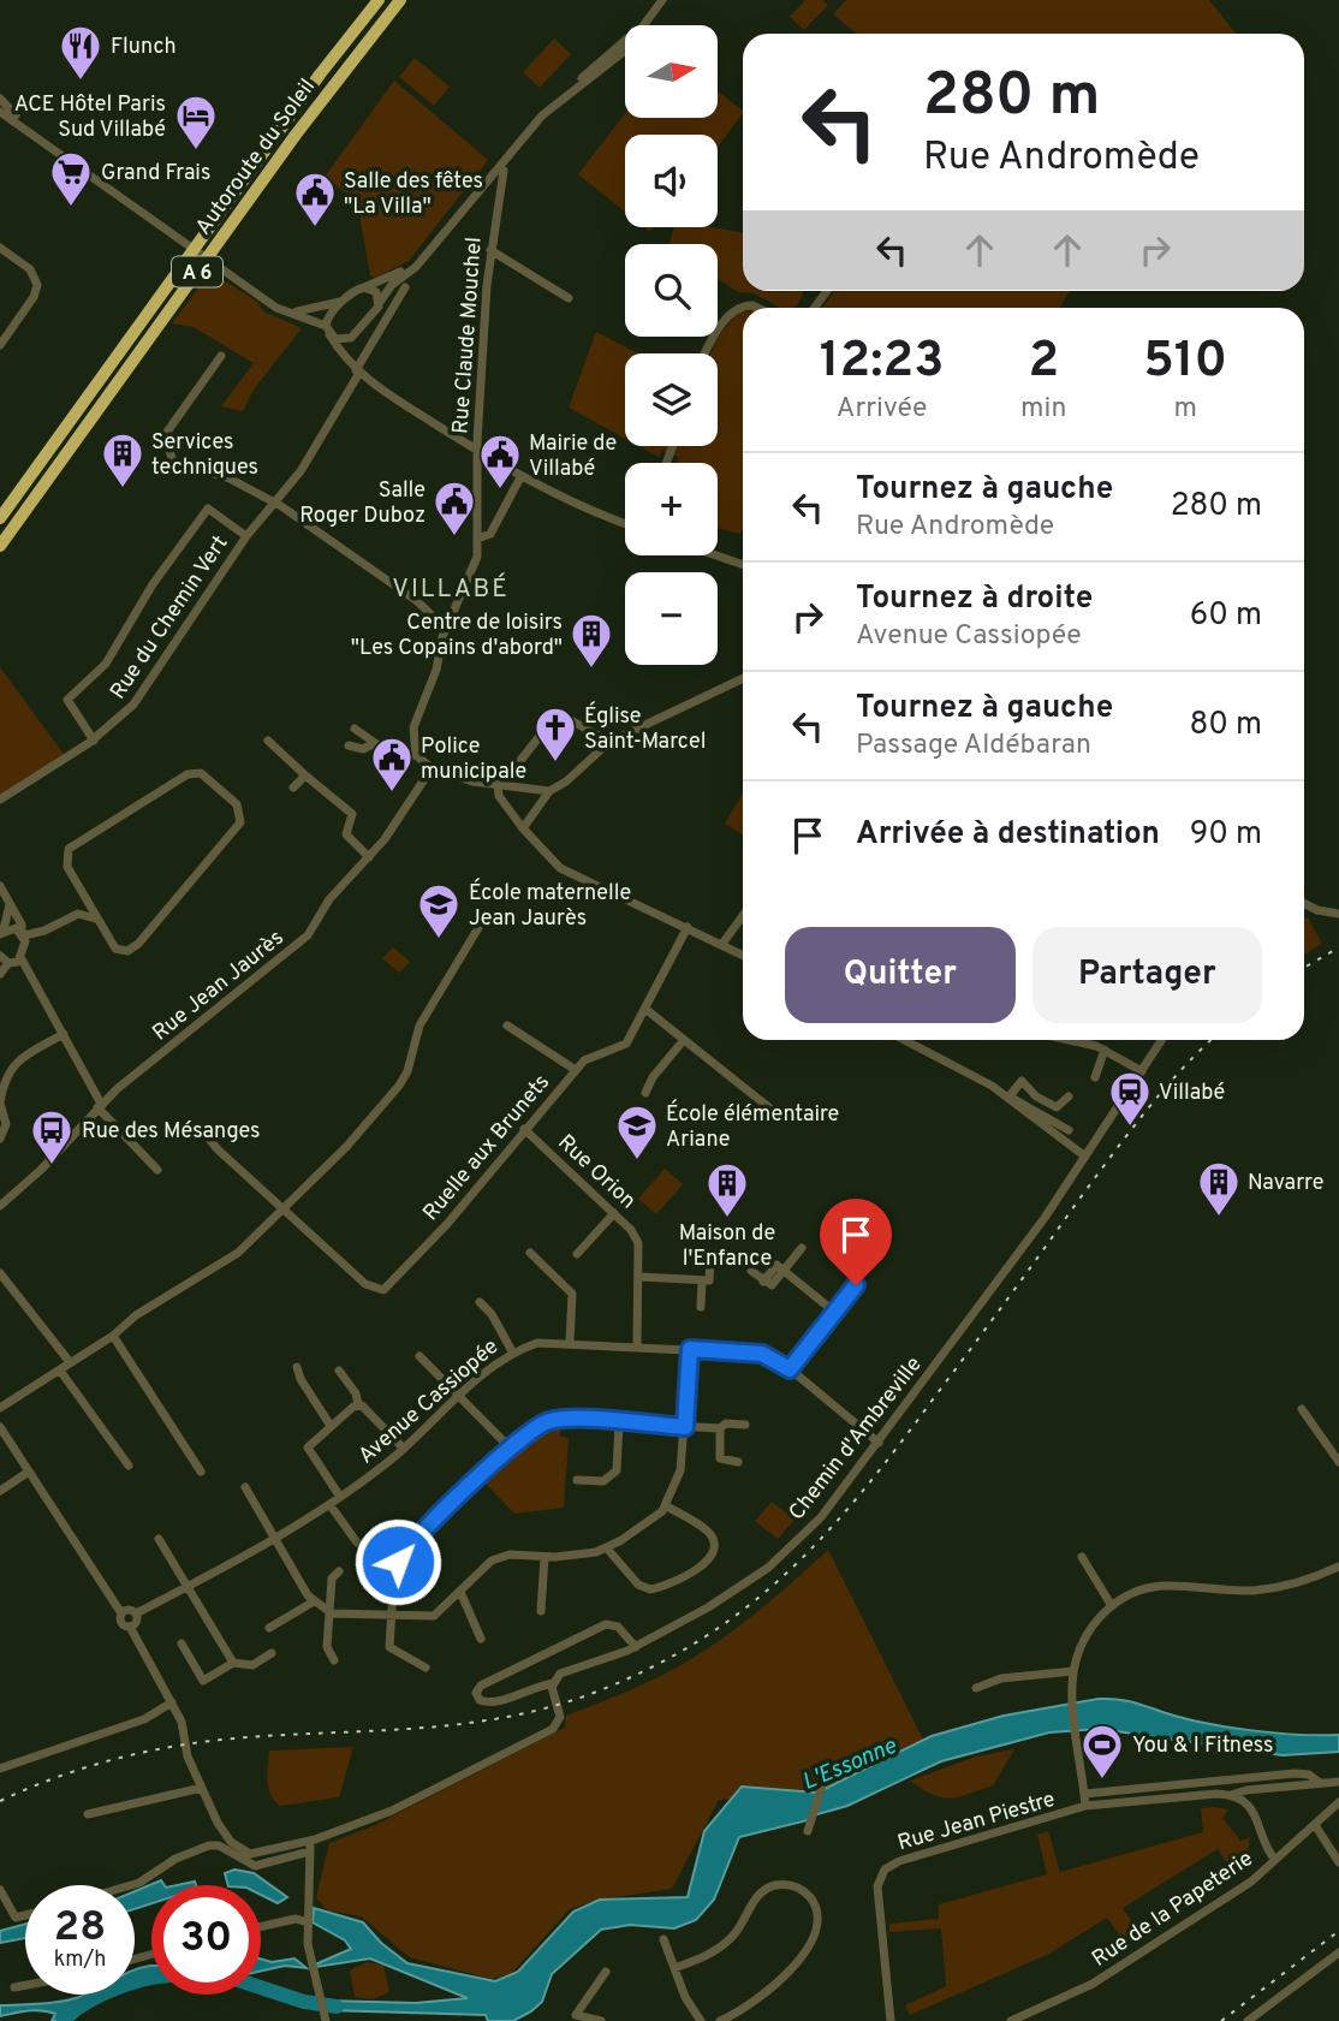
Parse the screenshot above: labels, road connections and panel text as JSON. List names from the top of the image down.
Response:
{
  "streets": {
    "highway": ["Autoroute du Soleil", "A 6"],
    "street": [
      "Rue Claude Mouchel",
      "Rue du Chemin Vert",
      "Rue Jean Jaurès",
      "Ruelle aux Brunets",
      "Rue Orion",
      "Avenue Cassiopée",
      "Chemin d'Ambreville",
      "Rue Jean Piestre",
      "Rue de la Papeterie"
    ]
  },
  "crossings": [
    ["Ruelle aux Brunets", "Rue Orion"],
    ["Rue Orion", "Avenue Cassiopée"],
    ["Avenue Cassiopée", "Chemin d'Ambreville"]
  ],
  "districts": ["VILLABÉ"],
  "water": ["L'Essonne"],
  "places": {
    "restaurant": ["Flunch"],
    "hotel": ["ACE Hôtel Paris Sud Villabé"],
    "supermarket": ["Grand Frais"],
    "public building": [
      "Salle des fêtes \"La Villa\"",
      "Mairie de Villabé",
      "Salle Roger Duboz",
      "Police municipale"
    ],
    "building": [
      "Services techniques",
      "Centre de loisirs \"Les Copains d'abord\"",
      "Navarre",
      "Maison de l'Enfance"
    ],
    "church": ["Église Saint-Marcel"],
    "school or university": ["École maternelle Jean Jaurès", "École élémentaire Ariane"],
    "station": ["Villabé"],
    "bus stop": ["Rue des Mésanges"],
    "sports": ["You & I Fitness"]
  },
  "north": "right",
  "page": {
    "map_buttons": ["+", "−"],
    "turn": ["280 m", "Rue Andromède"],
    "eta": [
      "12:23",
      "Arrivée",
      "2",
      "min",
      "510",
      "m"
    ],
    "list": [
      {
        "name": "Tournez à gauche",
        "note": "Rue Andromède",
        "value": "280 m"
      },
      {
        "name": "Tournez à droite",
        "note": "Avenue Cassiopée",
        "value": "60 m"
      },
      {
        "name": "Tournez à gauche",
        "note": "Passage Aldébaran",
        "value": "80 m"
      },
      {
        "name": "Arrivée à destination",
        "value": "90 m"
      }
    ],
    "buttons": ["Quitter", "Partager"],
    "speed": "28 km/h",
    "limit": "30"
  }
}
